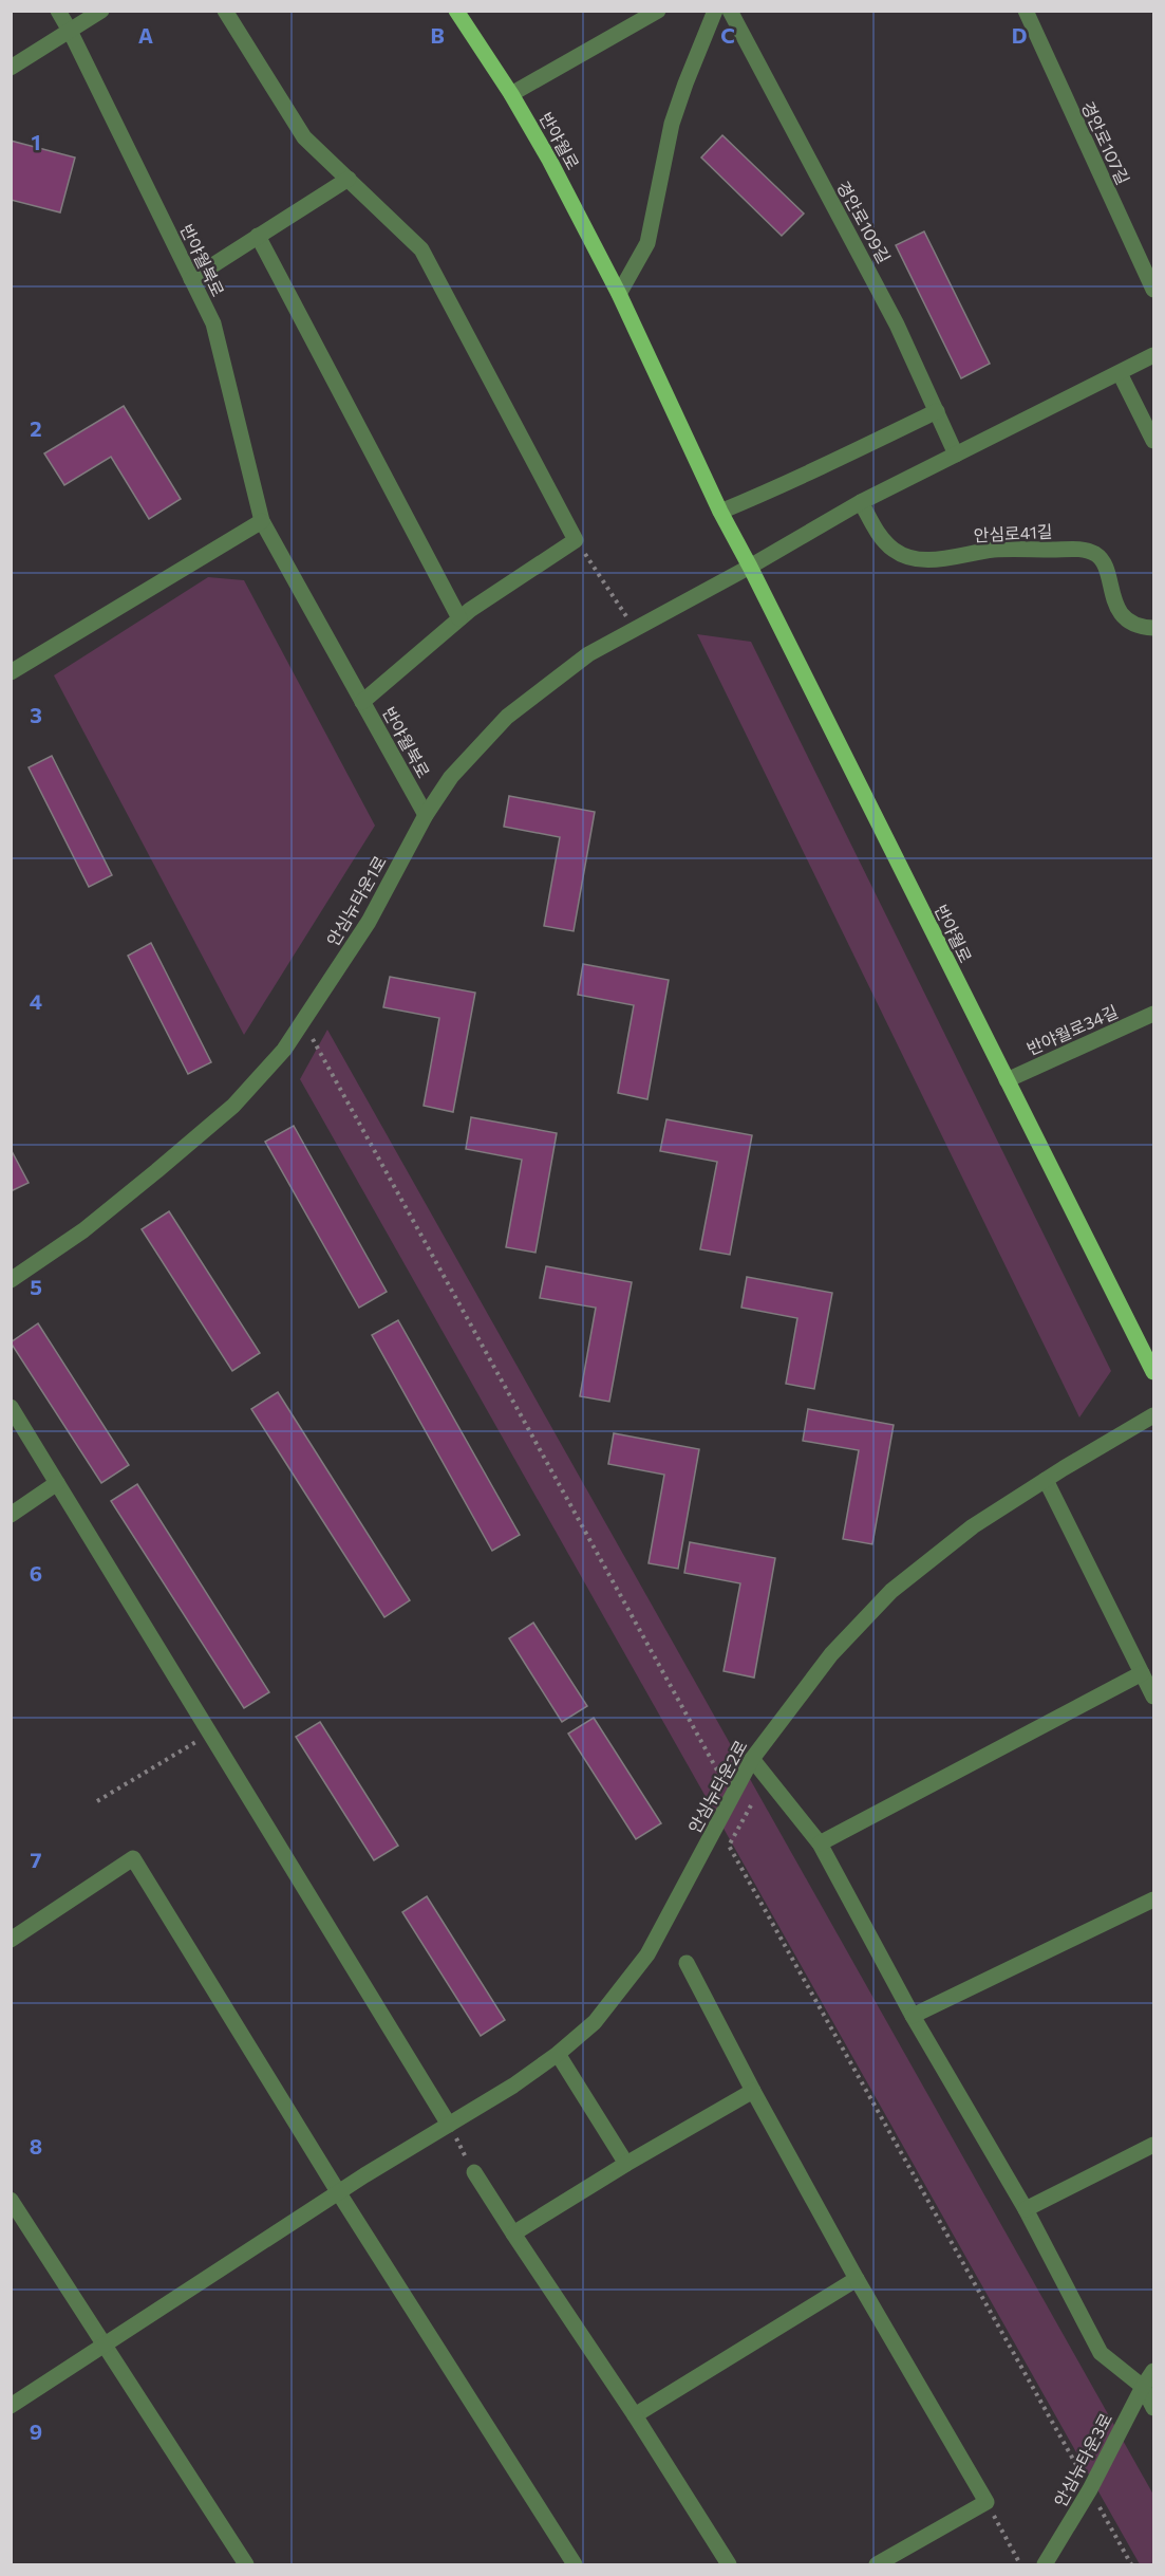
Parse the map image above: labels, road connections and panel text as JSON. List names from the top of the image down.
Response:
{
  "streets": {
    "main road": ["반야월로"],
    "street": [
      "경안로107길",
      "경안로109길",
      "반야월북로",
      "안심로41길",
      "안심뉴타운1로",
      "반야월로34길",
      "안심뉴타운2로",
      "안심뉴타운3로"
    ]
  },
  "crossings": [
    ["반야월로", "안심뉴타운1로"],
    ["반야월로", "반야월로34길"],
    ["반야월북로", "안심뉴타운1로"]
  ],
  "grid": {
    "columns": [
      "A",
      "B",
      "C",
      "D"
    ],
    "rows": [
      "1",
      "2",
      "3",
      "4",
      "5",
      "6",
      "7",
      "8",
      "9"
    ]
  }
}
